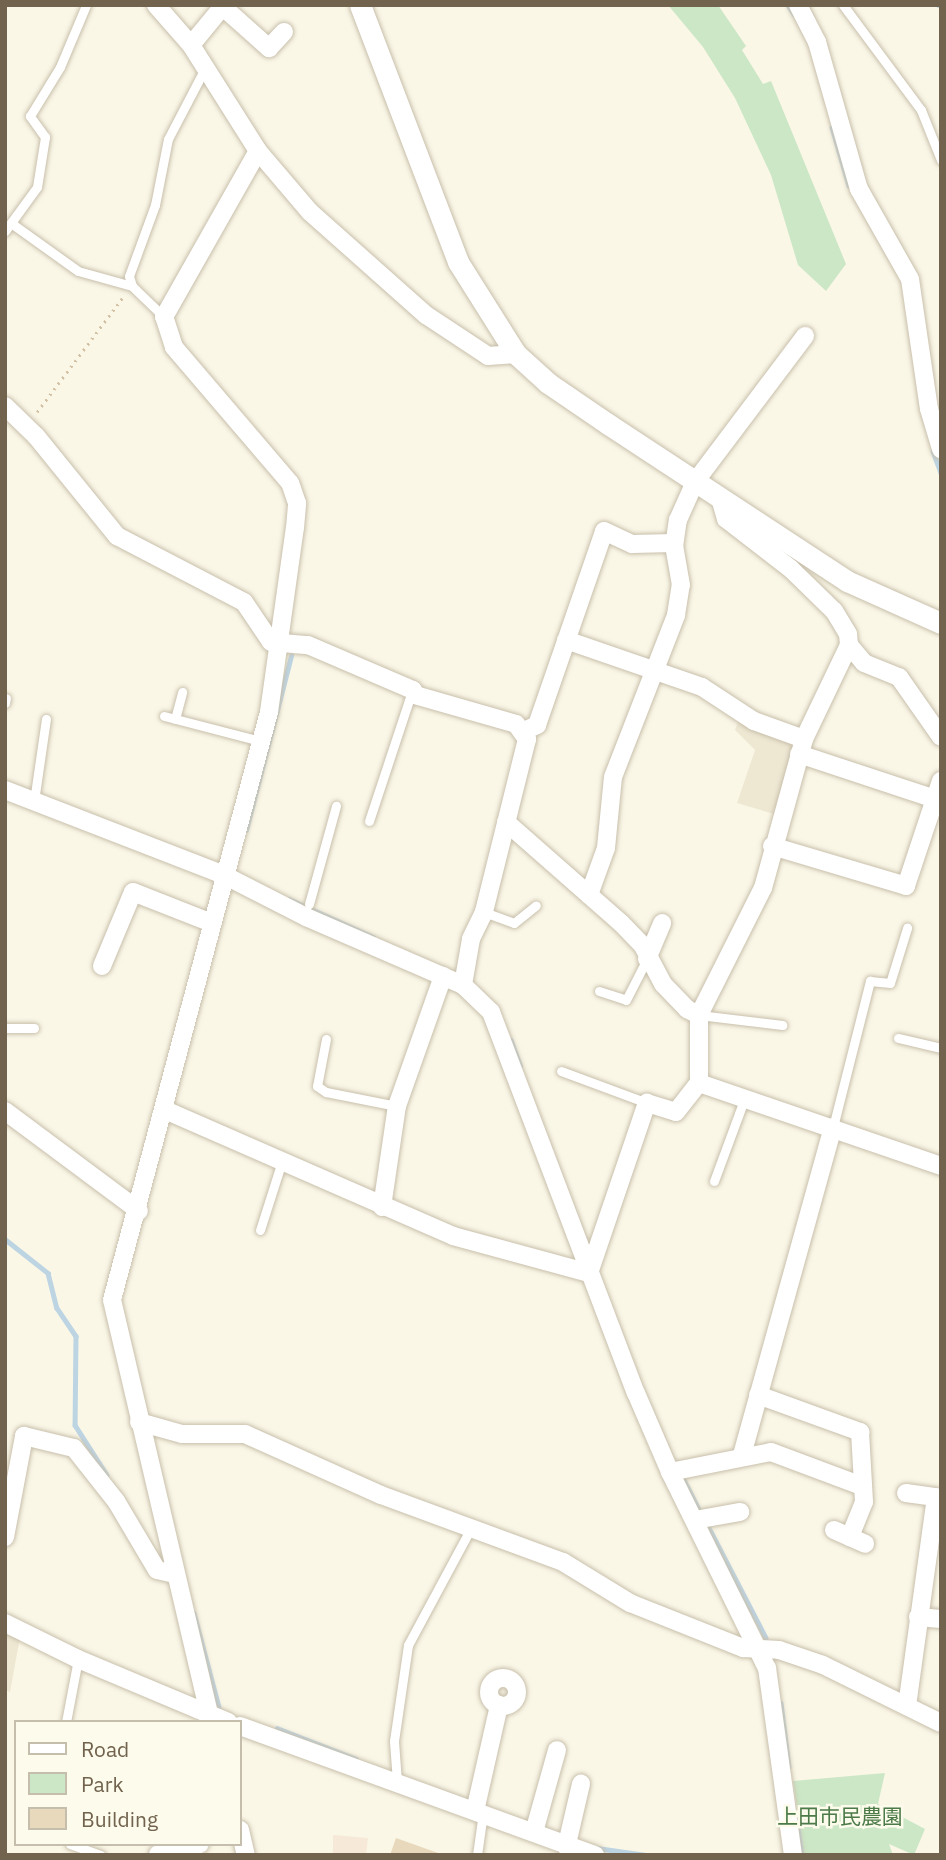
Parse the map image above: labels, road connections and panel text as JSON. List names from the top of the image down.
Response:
{
  "parks": ["上田市民農園"],
  "legend": ["Road", "Park", "Building"]
}
